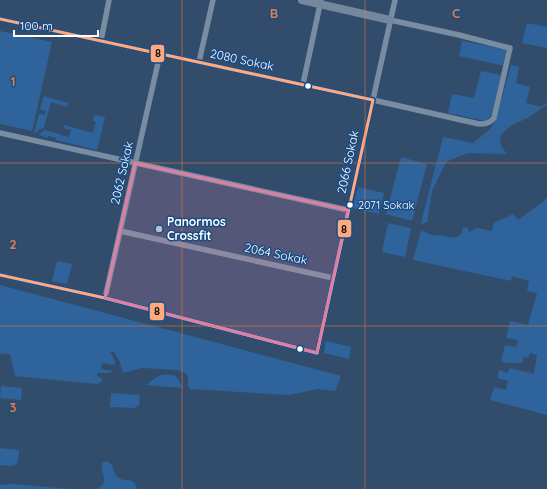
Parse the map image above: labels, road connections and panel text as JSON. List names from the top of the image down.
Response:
{
  "streets": {
    "street": [
      "2080 Sokak",
      "2066 Sokak",
      "2062 Sokak",
      "2064 Sokak"
    ]
  },
  "crossings": [
    ["2080 Sokak", "2066 Sokak"],
    ["2080 Sokak", "2062 Sokak"],
    ["2066 Sokak", "2062 Sokak"],
    ["2066 Sokak", "2064 Sokak"],
    ["2062 Sokak", "2064 Sokak"]
  ],
  "places": ["2071 Sokak", "Panormos Crossfit"],
  "lines": ["transit line 8"],
  "scale_bar": "100 m",
  "grid": {
    "columns": ["B", "C"],
    "rows": ["1", "2", "3"]
  }
}
